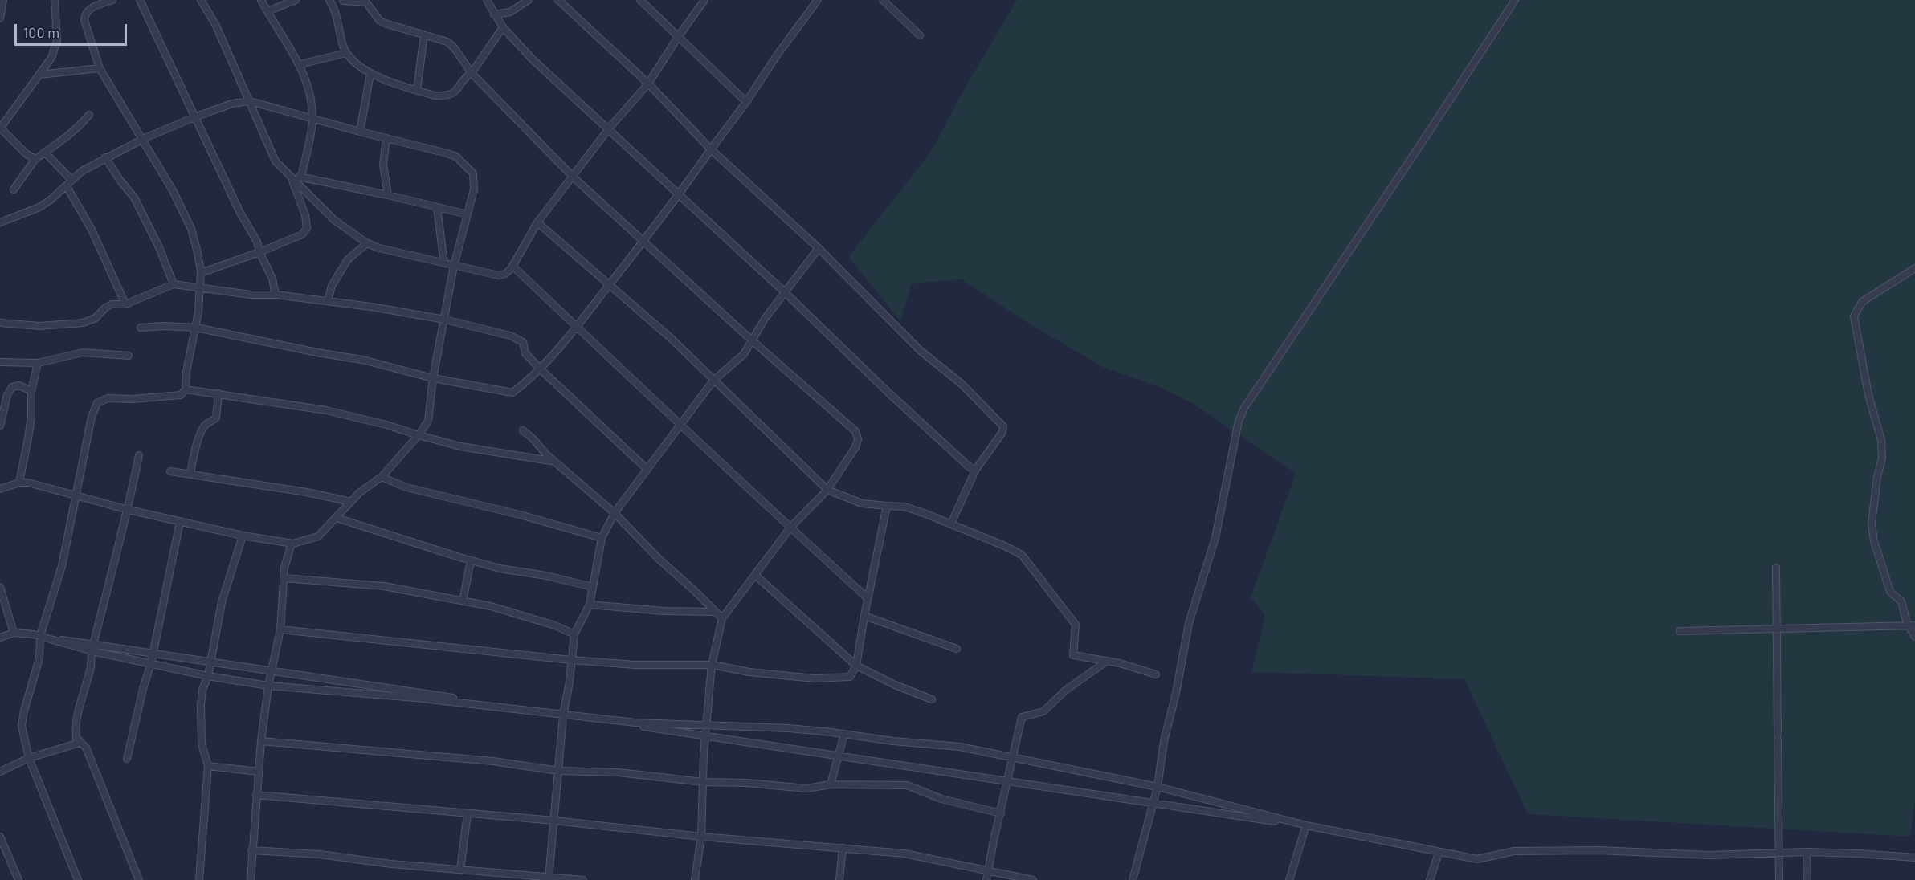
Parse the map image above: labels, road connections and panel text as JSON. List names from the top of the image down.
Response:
{
  "scale_bar": "100 m"
}
